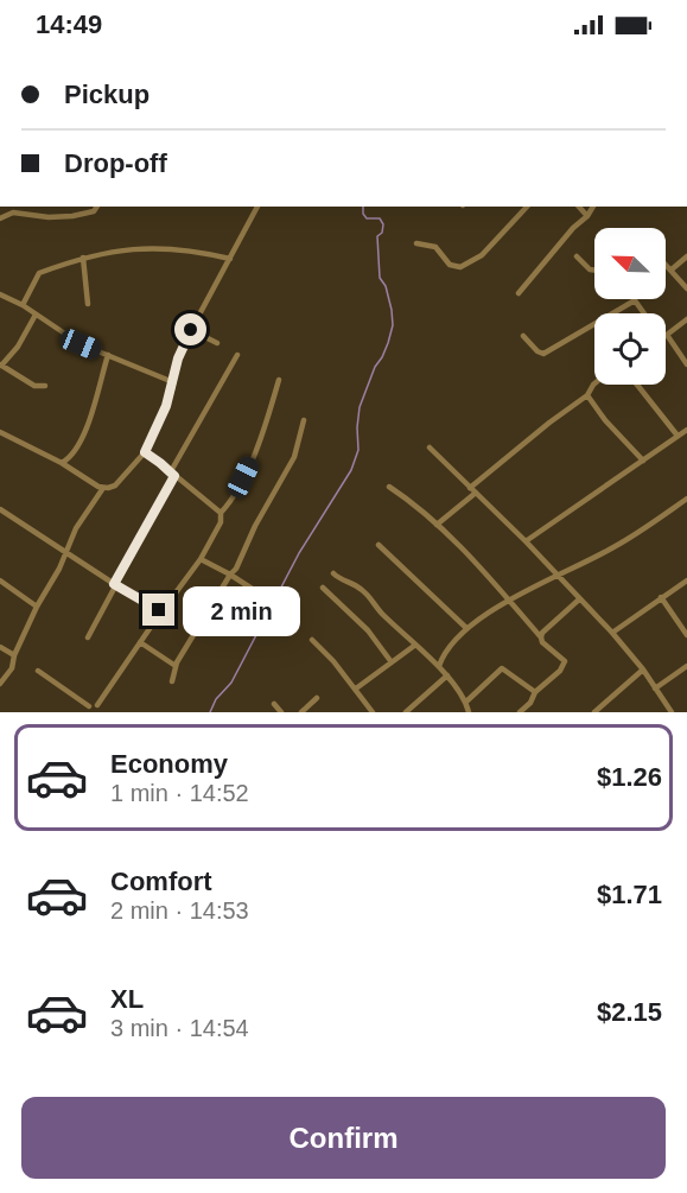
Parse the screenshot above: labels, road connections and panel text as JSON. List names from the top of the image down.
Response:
{
  "north": "top left",
  "page": {
    "status": "14:49",
    "banner": ["Pickup", "Drop-off"],
    "bubble": "2 min",
    "list": [
      {
        "name": "Economy",
        "note": "1 min · 14:52",
        "value": "$1.26"
      },
      {
        "name": "Comfort",
        "note": "2 min · 14:53",
        "value": "$1.71"
      },
      {
        "name": "XL",
        "note": "3 min · 14:54",
        "value": "$2.15"
      }
    ],
    "buttons": "Confirm"
  }
}
